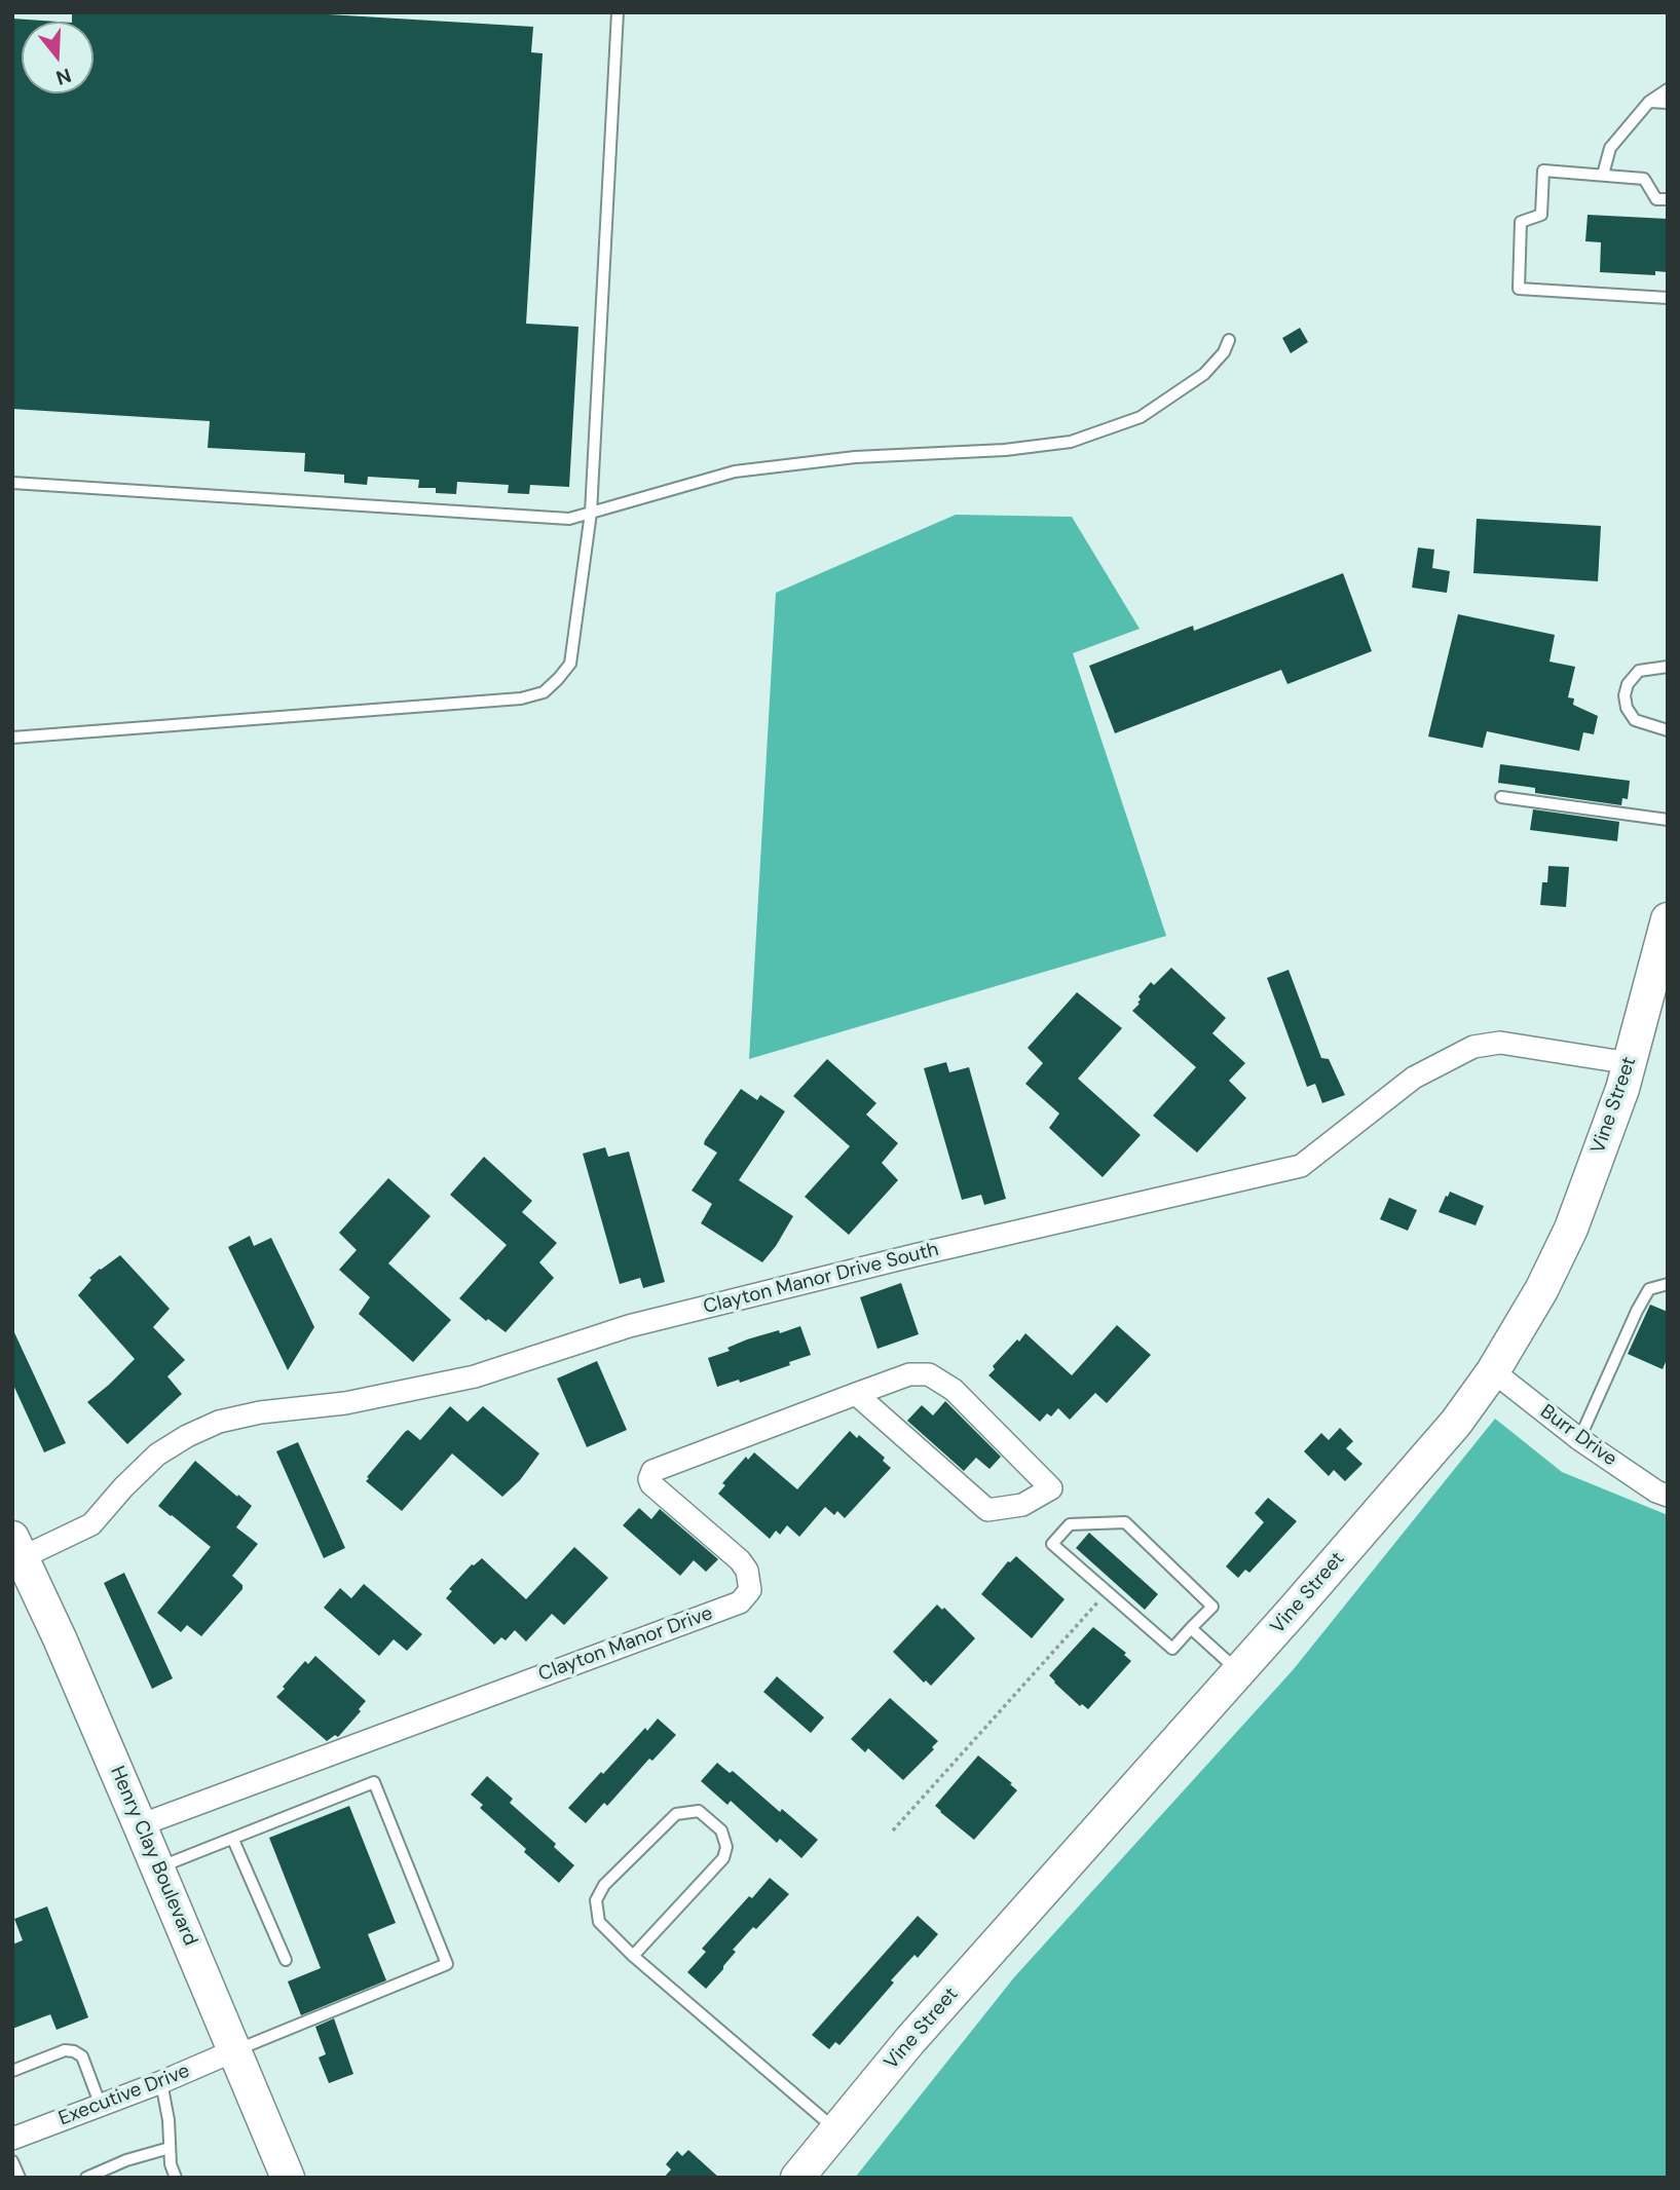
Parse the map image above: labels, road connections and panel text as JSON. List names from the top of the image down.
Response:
{
  "streets": {
    "street": [
      "Vine Street",
      "Clayton Manor Drive South",
      "Burr Drive",
      "Clayton Manor Drive",
      "Henry Clay Boulevard",
      "Executive Drive"
    ]
  },
  "crossings": [
    ["Vine Street", "Clayton Manor Drive South"],
    ["Vine Street", "Burr Drive"],
    ["Clayton Manor Drive South", "Henry Clay Boulevard"],
    ["Clayton Manor Drive", "Henry Clay Boulevard"],
    ["Henry Clay Boulevard", "Executive Drive"]
  ],
  "north": "bottom"
}
